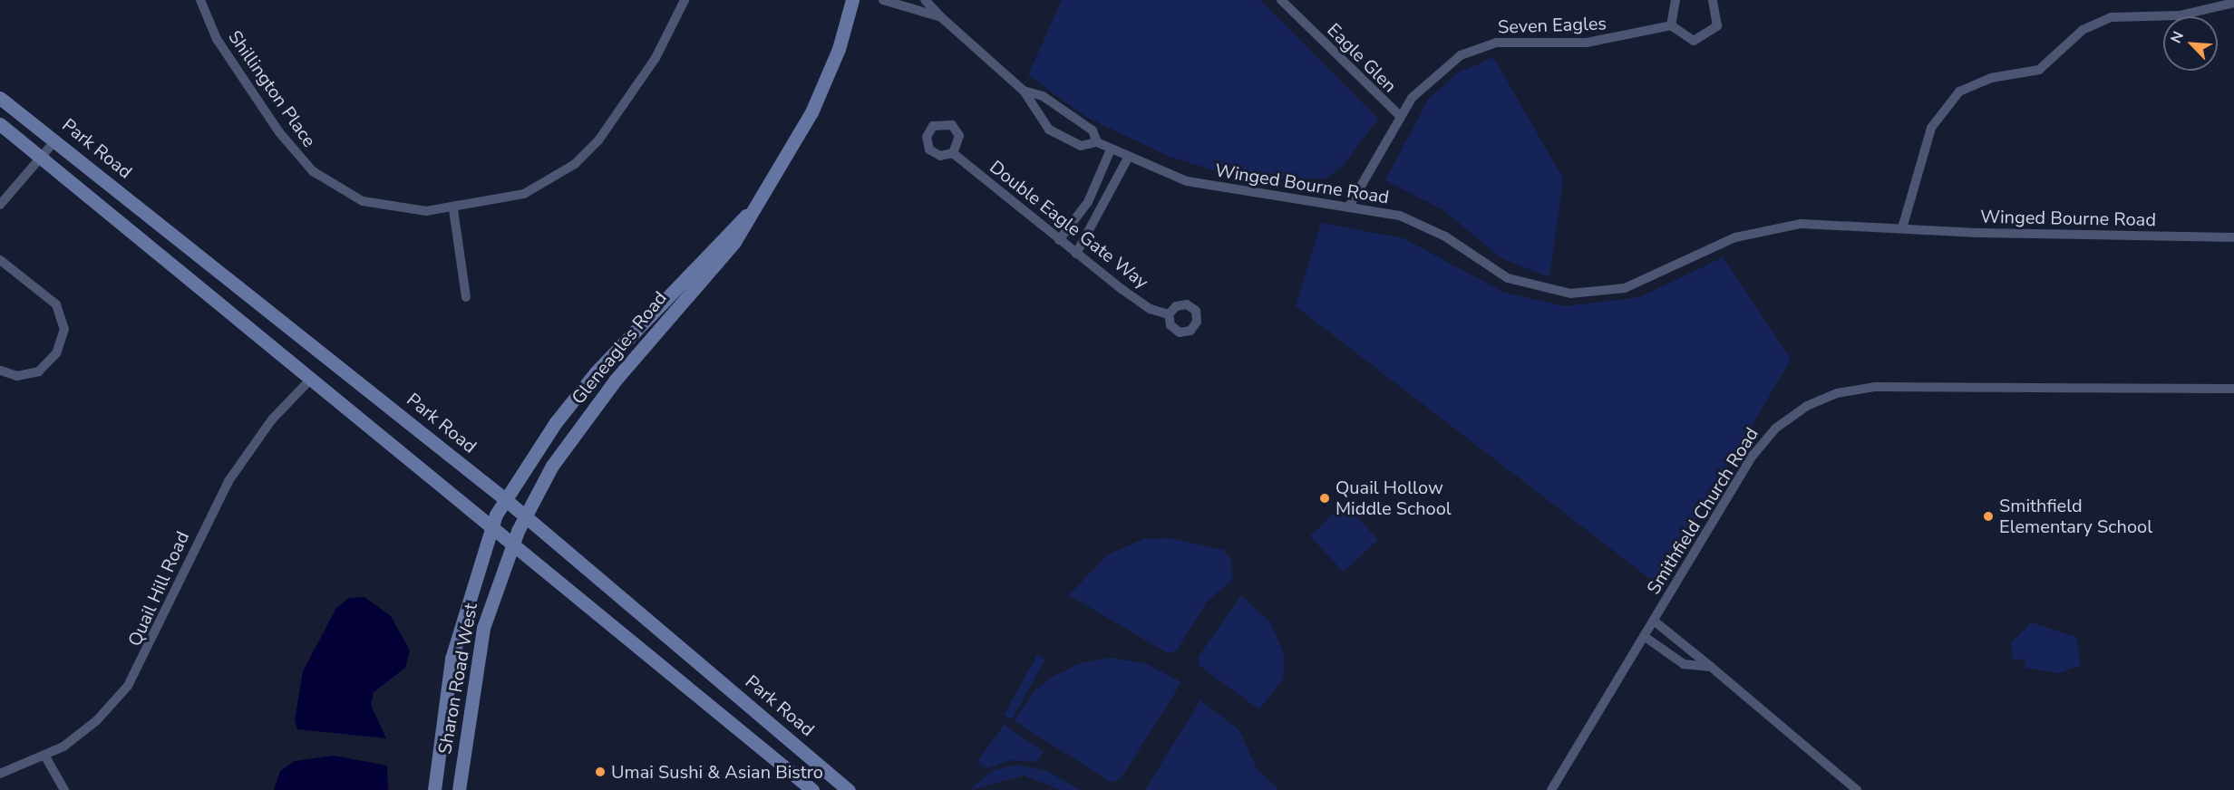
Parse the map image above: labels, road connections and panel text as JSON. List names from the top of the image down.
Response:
{
  "streets": {
    "main road": ["Park Road", "Gleneagles Road", "Sharon Road West"],
    "street": [
      "Seven Eagles",
      "Eagle Glen",
      "Shillington Place",
      "Winged Bourne Road",
      "Double Eagle Gate Way",
      "Smithfield Church Road",
      "Quail Hill Road"
    ]
  },
  "crossings": [
    ["Seven Eagles", "Eagle Glen"],
    ["Seven Eagles", "Winged Bourne Road"],
    ["Park Road", "Gleneagles Road"],
    ["Park Road", "Sharon Road West"],
    ["Gleneagles Road", "Sharon Road West"]
  ],
  "places": ["Quail Hollow Middle School", "Smithfield Elementary School", "Umai Sushi & Asian Bistro"],
  "north": "top left"
}
